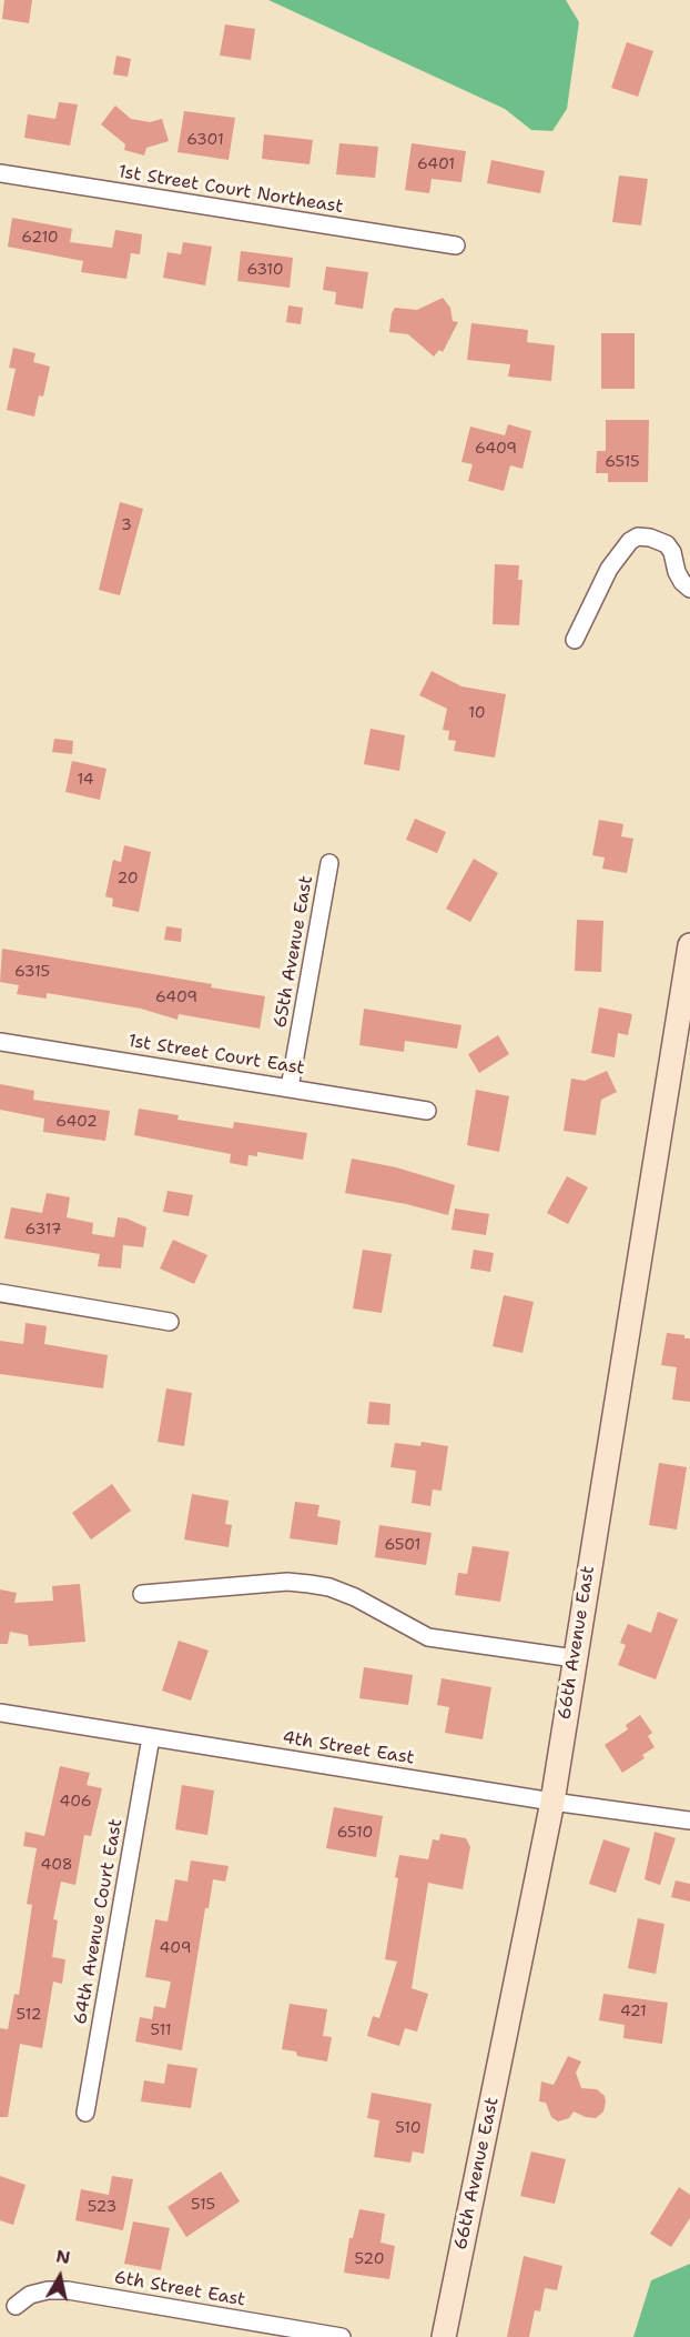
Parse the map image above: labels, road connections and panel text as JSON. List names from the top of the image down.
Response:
{
  "streets": {
    "street": [
      "1st Street Court Northeast",
      "65th Avenue East",
      "1st Street Court East",
      "66th Avenue East",
      "4th Street East",
      "64th Avenue Court East",
      "6th Street East"
    ]
  },
  "crossings": [
    ["65th Avenue East", "1st Street Court East"],
    ["66th Avenue East", "4th Street East"],
    ["4th Street East", "64th Avenue Court East"]
  ],
  "house_numbers": [
    "6301",
    "6401",
    "6210",
    "6310",
    "6409",
    "6515",
    "3",
    "10",
    "14",
    "20",
    "6315",
    "6409",
    "6402",
    "6317",
    "6501",
    "406",
    "6510",
    "408",
    "409",
    "421",
    "512",
    "511",
    "510",
    "515",
    "523",
    "520"
  ],
  "north": "top"
}
